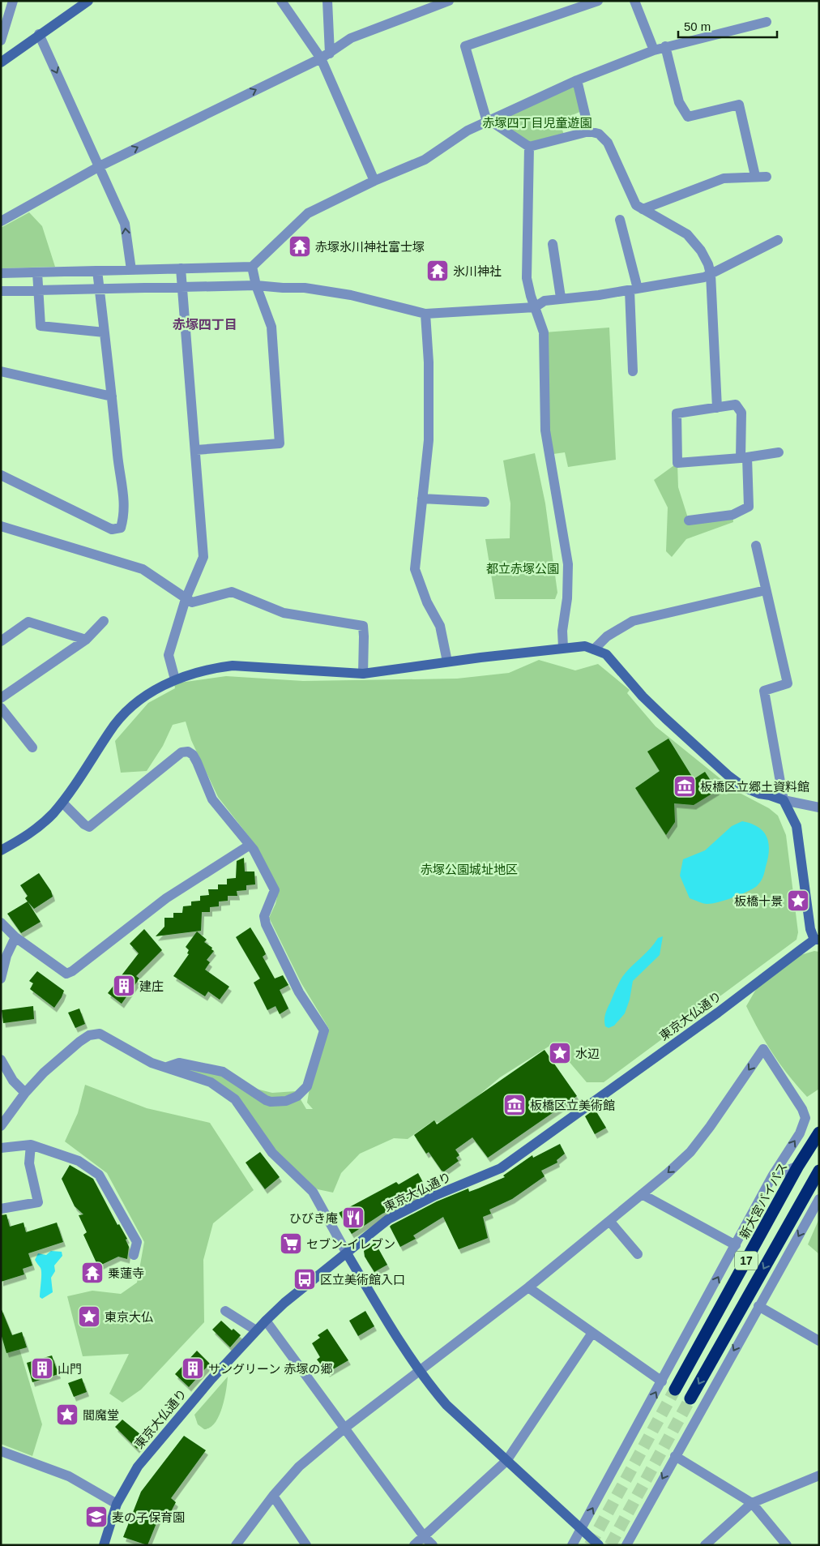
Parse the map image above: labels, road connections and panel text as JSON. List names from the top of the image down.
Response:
{
  "streets": {
    "highway": ["新大宮バイパス", "17"],
    "street": ["東京大仏通り"]
  },
  "districts": ["赤塚四丁目"],
  "parks": ["赤塚四丁目児童遊園", "都立赤塚公園", "赤塚公園城址地区"],
  "places": {
    "temple": ["赤塚氷川神社富士塚", "氷川神社", "乗蓮寺"],
    "museum": ["板橋区立郷土資料館", "板橋区立美術館"],
    "place": [
      "板橋十景",
      "水辺",
      "東京大仏",
      "閻魔堂"
    ],
    "building": ["建庄", "山門", "サングリーン 赤塚の郷"],
    "restaurant": ["ひびき庵"],
    "supermarket": ["セブン-イレブン"],
    "bus stop": ["区立美術館入口"],
    "school or university": ["麦の子保育園"]
  },
  "scale_bar": "50 m"
}
